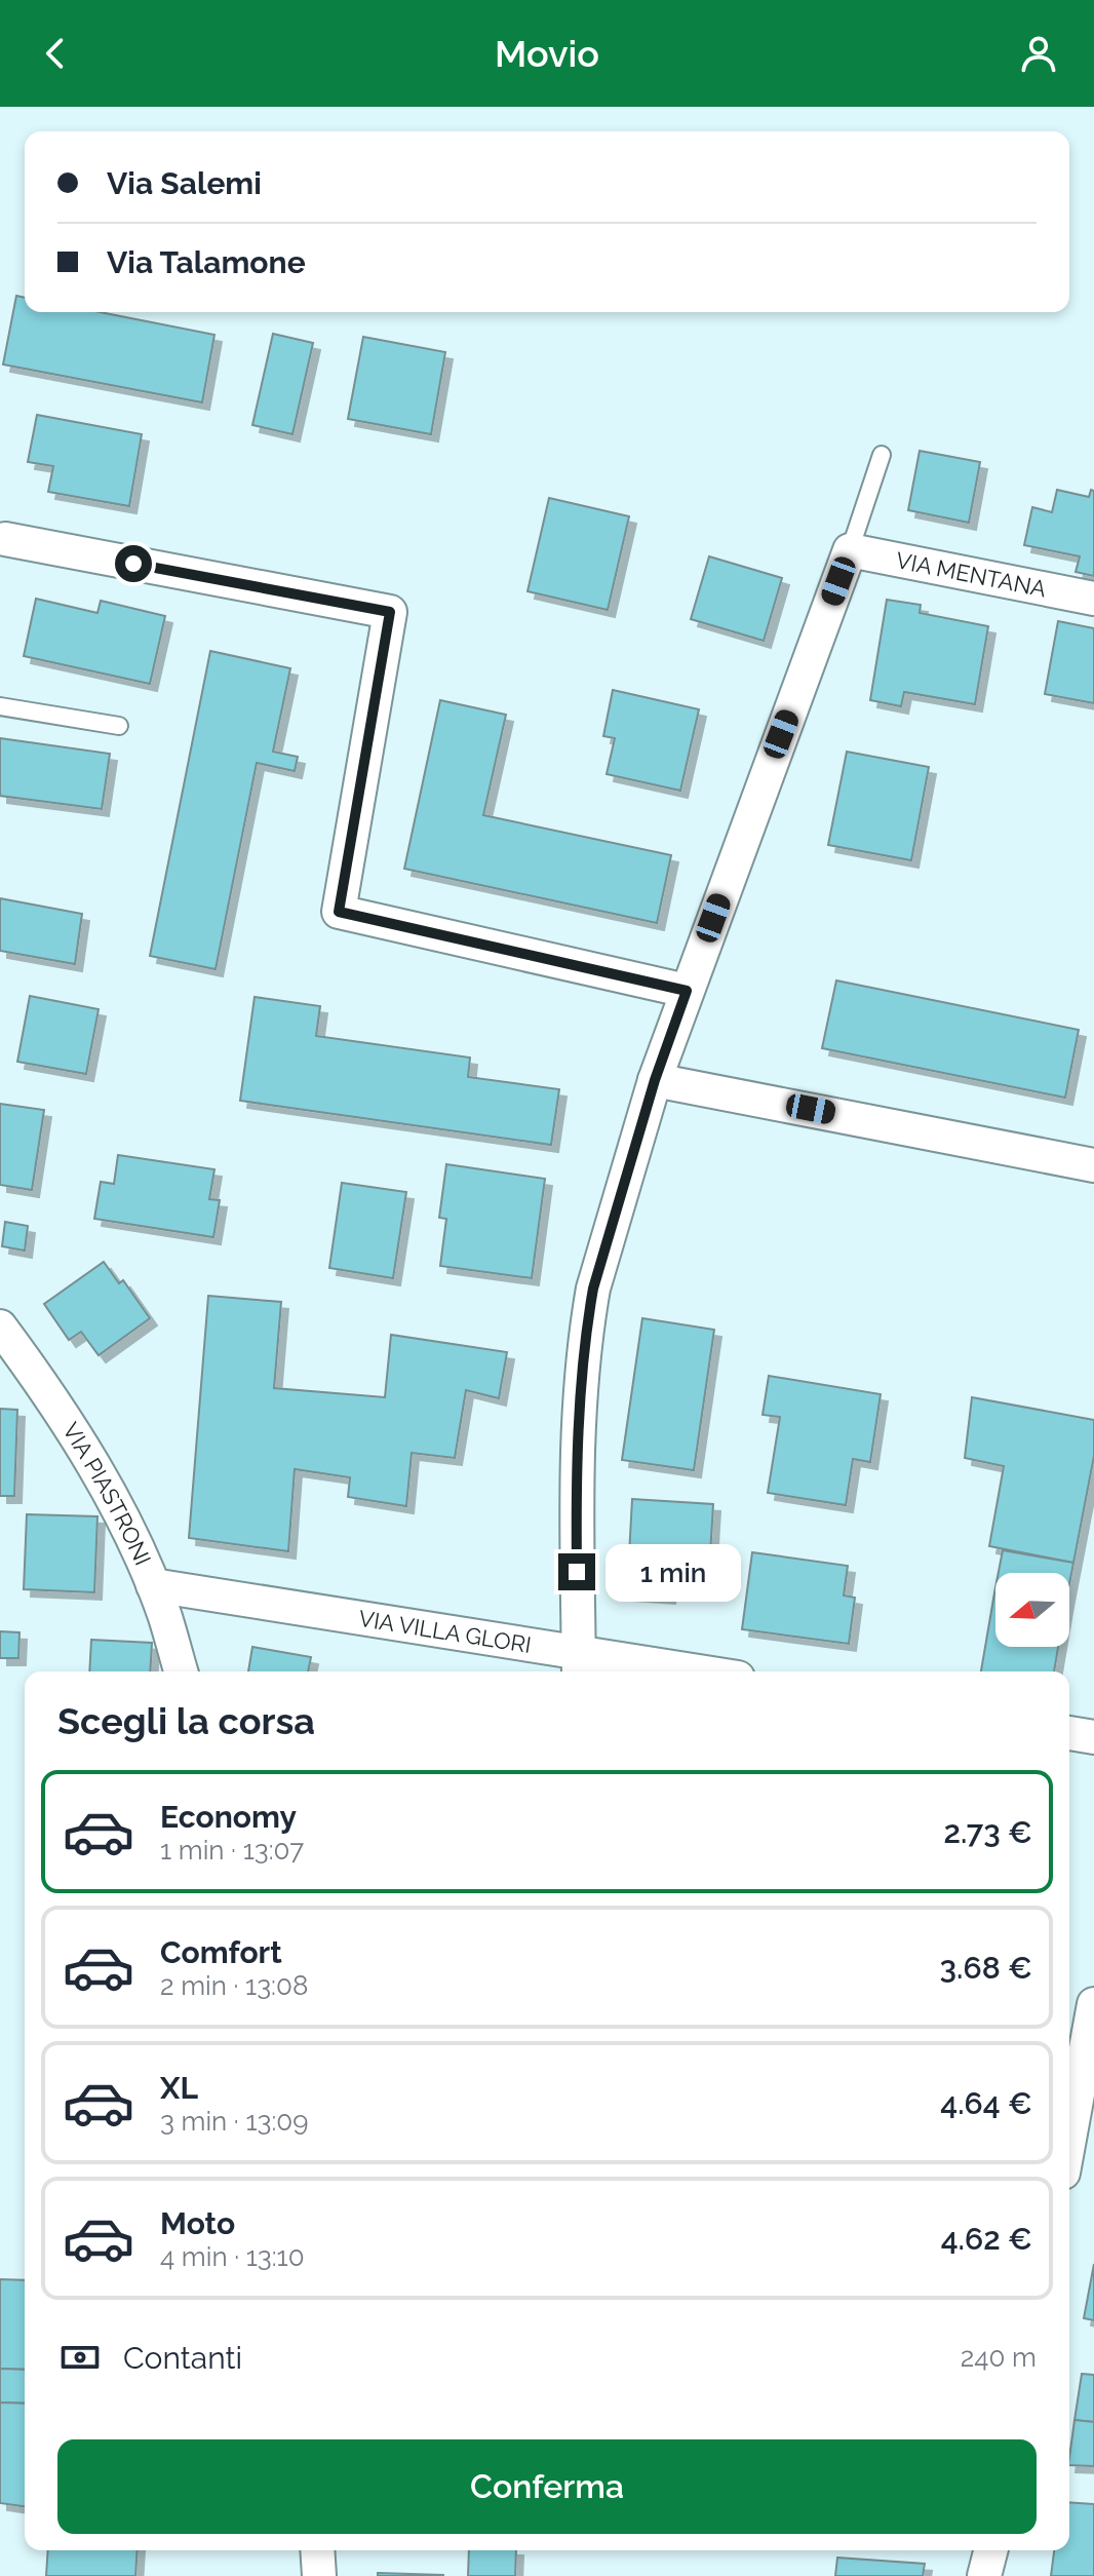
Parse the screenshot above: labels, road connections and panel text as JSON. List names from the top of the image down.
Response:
{
  "streets": {
    "street": ["VIA MENTANA", "VIA PIASTRONI", "VIA VILLA GLORI"]
  },
  "crossings": [
    ["VIA PIASTRONI", "VIA VILLA GLORI"]
  ],
  "north": "left",
  "page": {
    "header": "Movio",
    "banner": ["Via Salemi", "Via Talamone"],
    "bubble": "1 min",
    "heading": "Scegli la corsa",
    "list": [
      {
        "name": "Economy",
        "note": "1 min · 13:07",
        "value": "2.73 €"
      },
      {
        "name": "Comfort",
        "note": "2 min · 13:08",
        "value": "3.68 €"
      },
      {
        "name": "XL",
        "note": "3 min · 13:09",
        "value": "4.64 €"
      },
      {
        "name": "Moto",
        "note": "4 min · 13:10",
        "value": "4.62 €"
      }
    ],
    "pay": ["Contanti", "240 m"],
    "buttons": "Conferma"
  }
}
